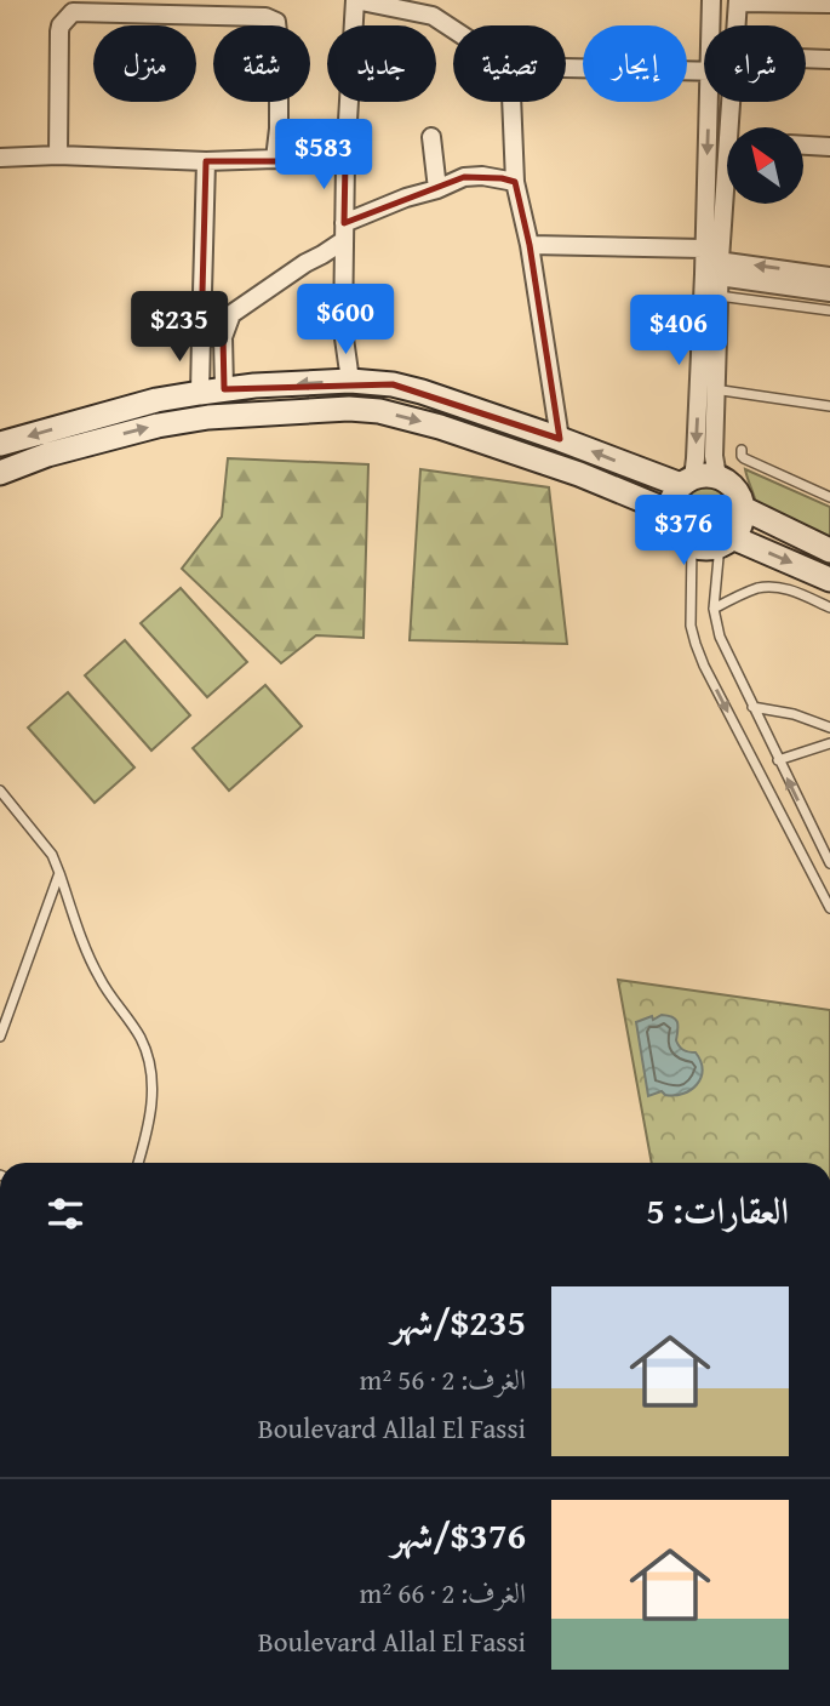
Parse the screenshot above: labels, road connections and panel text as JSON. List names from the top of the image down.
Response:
{
  "north": "top left",
  "page": {
    "chip": [
      "شراء",
      "إيجار",
      "تصفية",
      "جديد",
      "شقة",
      "منزل"
    ],
    "price": [
      "$583",
      "$600",
      "$235",
      "$406",
      "$376"
    ],
    "heading": "العقارات: 5",
    "list": [
      {
        "name": "$235/شهر",
        "note": "الغرف: 2 · 56 m² · Boulevard Allal El Fassi"
      },
      {
        "name": "$376/شهر",
        "note": "الغرف: 2 · 66 m² · Boulevard Allal El Fassi"
      }
    ]
  }
}
